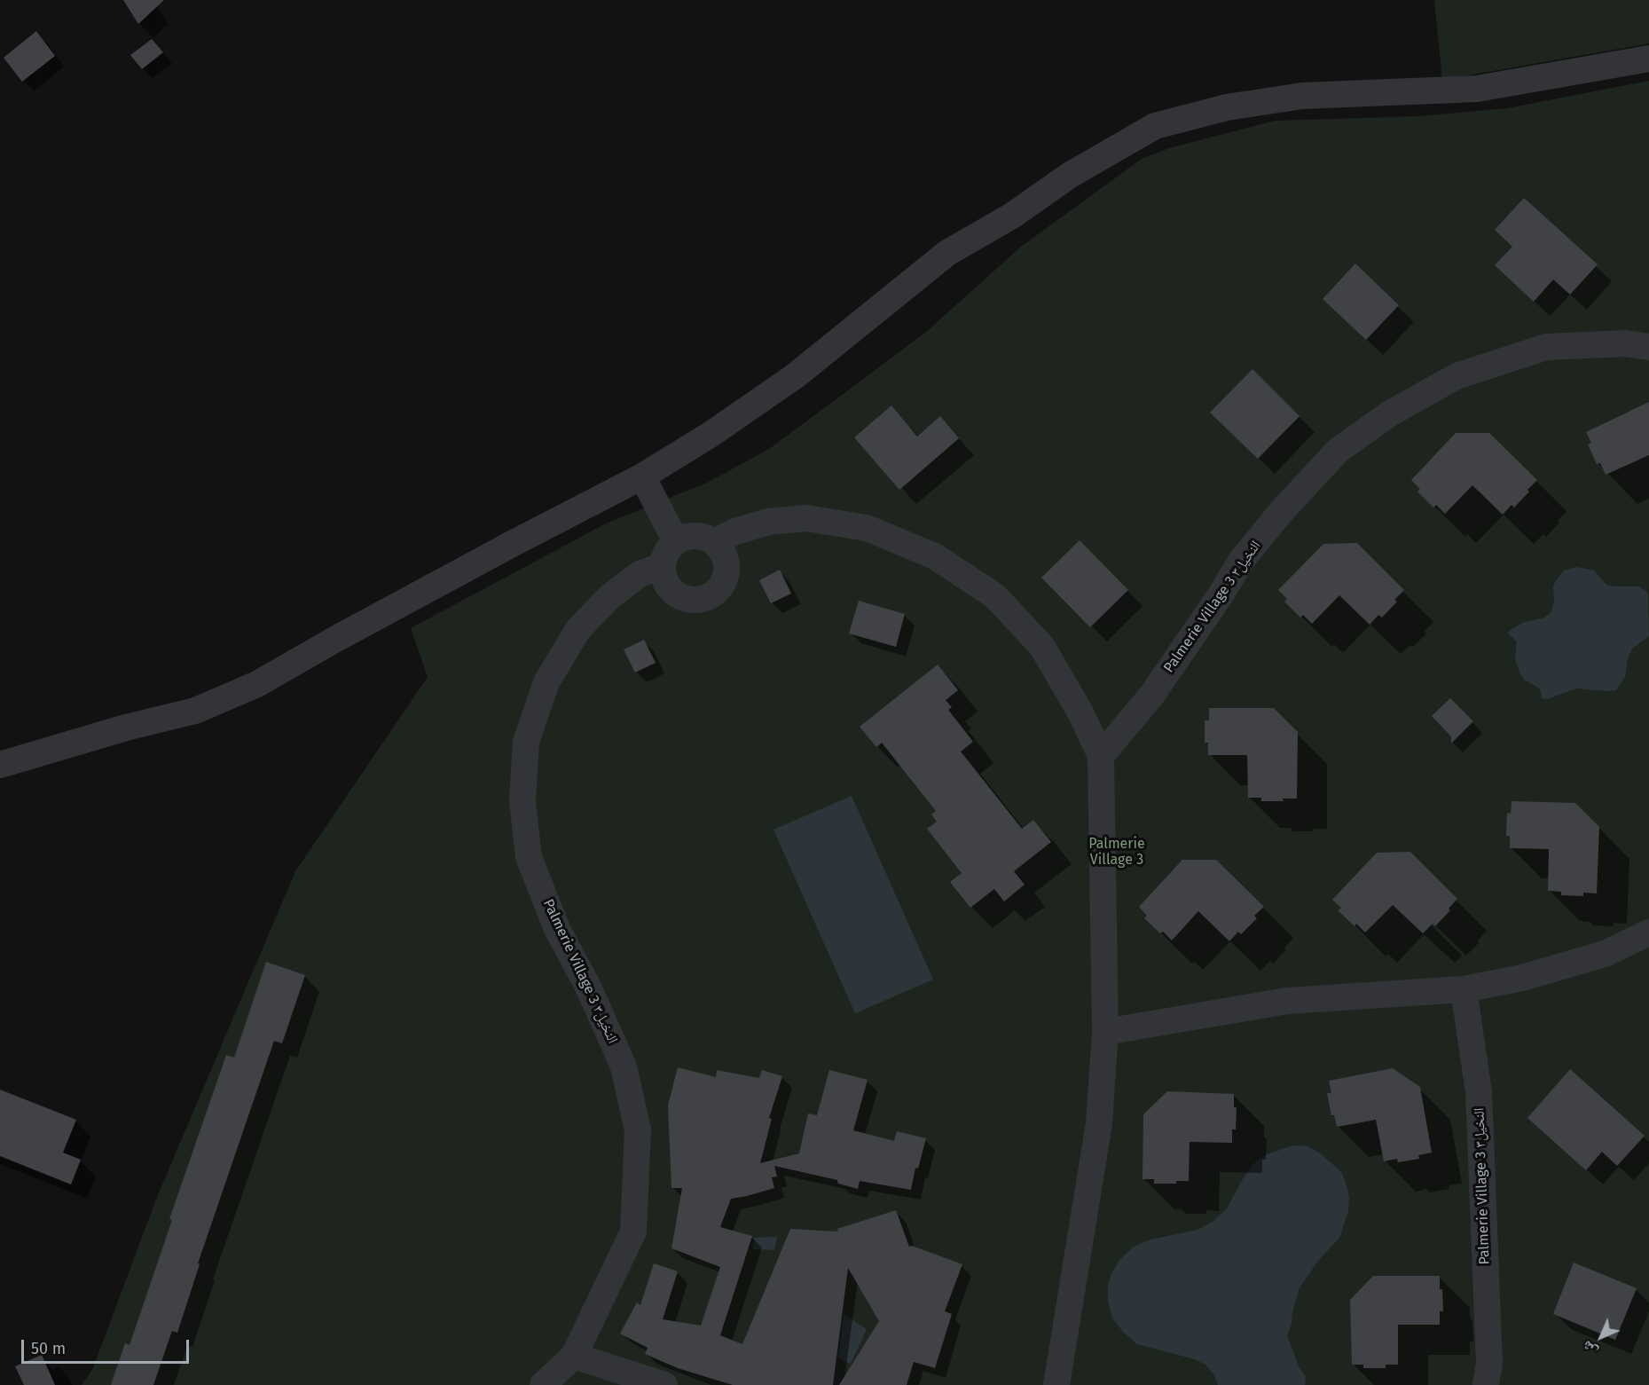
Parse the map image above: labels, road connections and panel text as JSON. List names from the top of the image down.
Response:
{
  "streets": {
    "street": ["Palmerie Village 3 النخيل٣"]
  },
  "parks": ["Palmerie Village 3"],
  "scale_bar": "50 m",
  "north": "bottom left"
}
